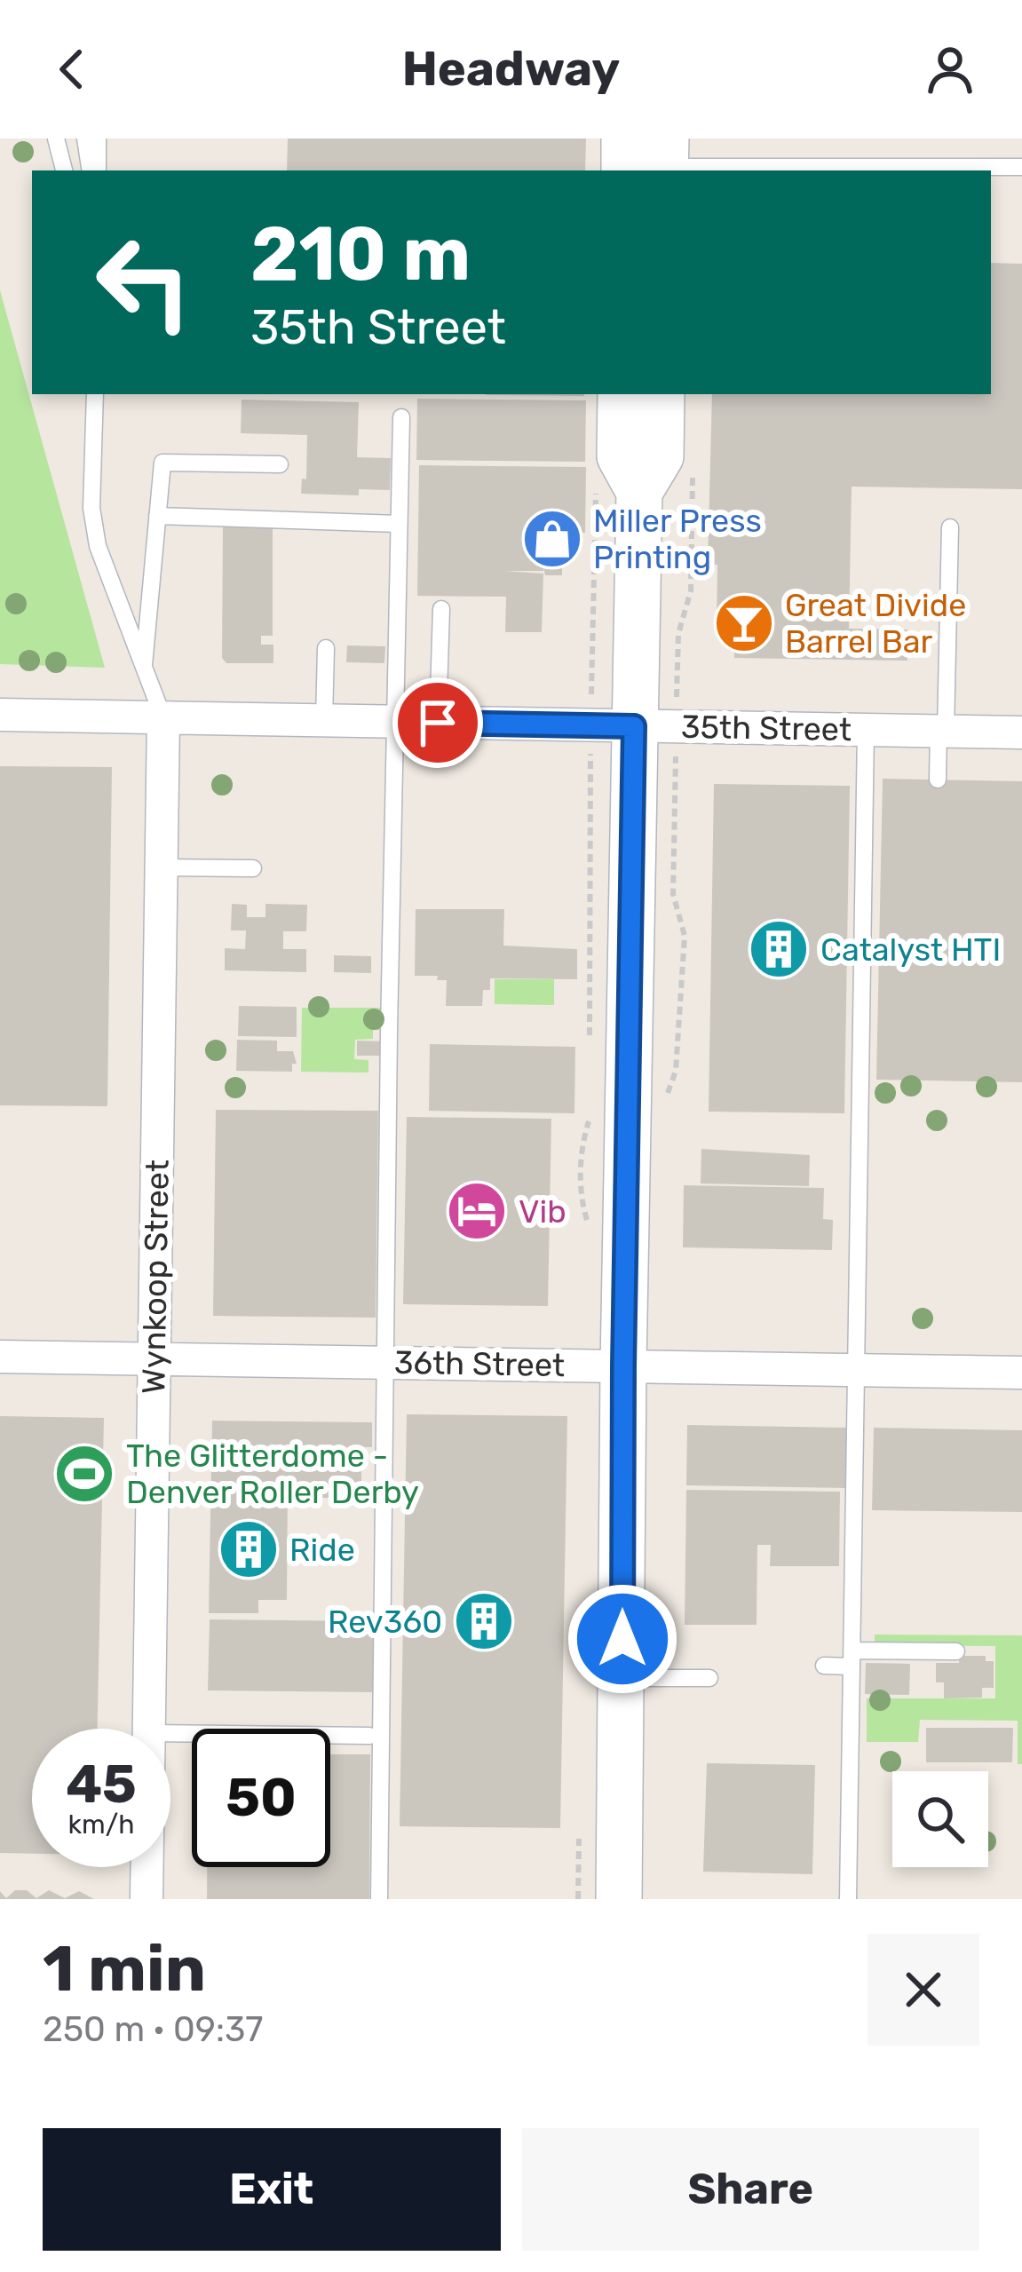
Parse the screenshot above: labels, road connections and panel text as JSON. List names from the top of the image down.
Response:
{
  "streets": {
    "street": ["35th Street", "Wynkoop Street", "36th Street"]
  },
  "crossings": [
    ["35th Street", "Wynkoop Street"],
    ["Wynkoop Street", "36th Street"]
  ],
  "places": {
    "shop": ["Miller Press Printing"],
    "bar": ["Great Divide Barrel Bar"],
    "building": ["Catalyst HTI", "Ride", "Rev360"],
    "hotel": ["Vib"],
    "sports": ["The Glitterdome - Denver Roller Derby"]
  },
  "page": {
    "header": "Headway",
    "turn": ["210 m", "35th Street"],
    "speed": "45 km/h",
    "limit": "50",
    "heading": ["1 min", "250 m · 09:37"],
    "buttons": ["Exit", "Share"]
  }
}
